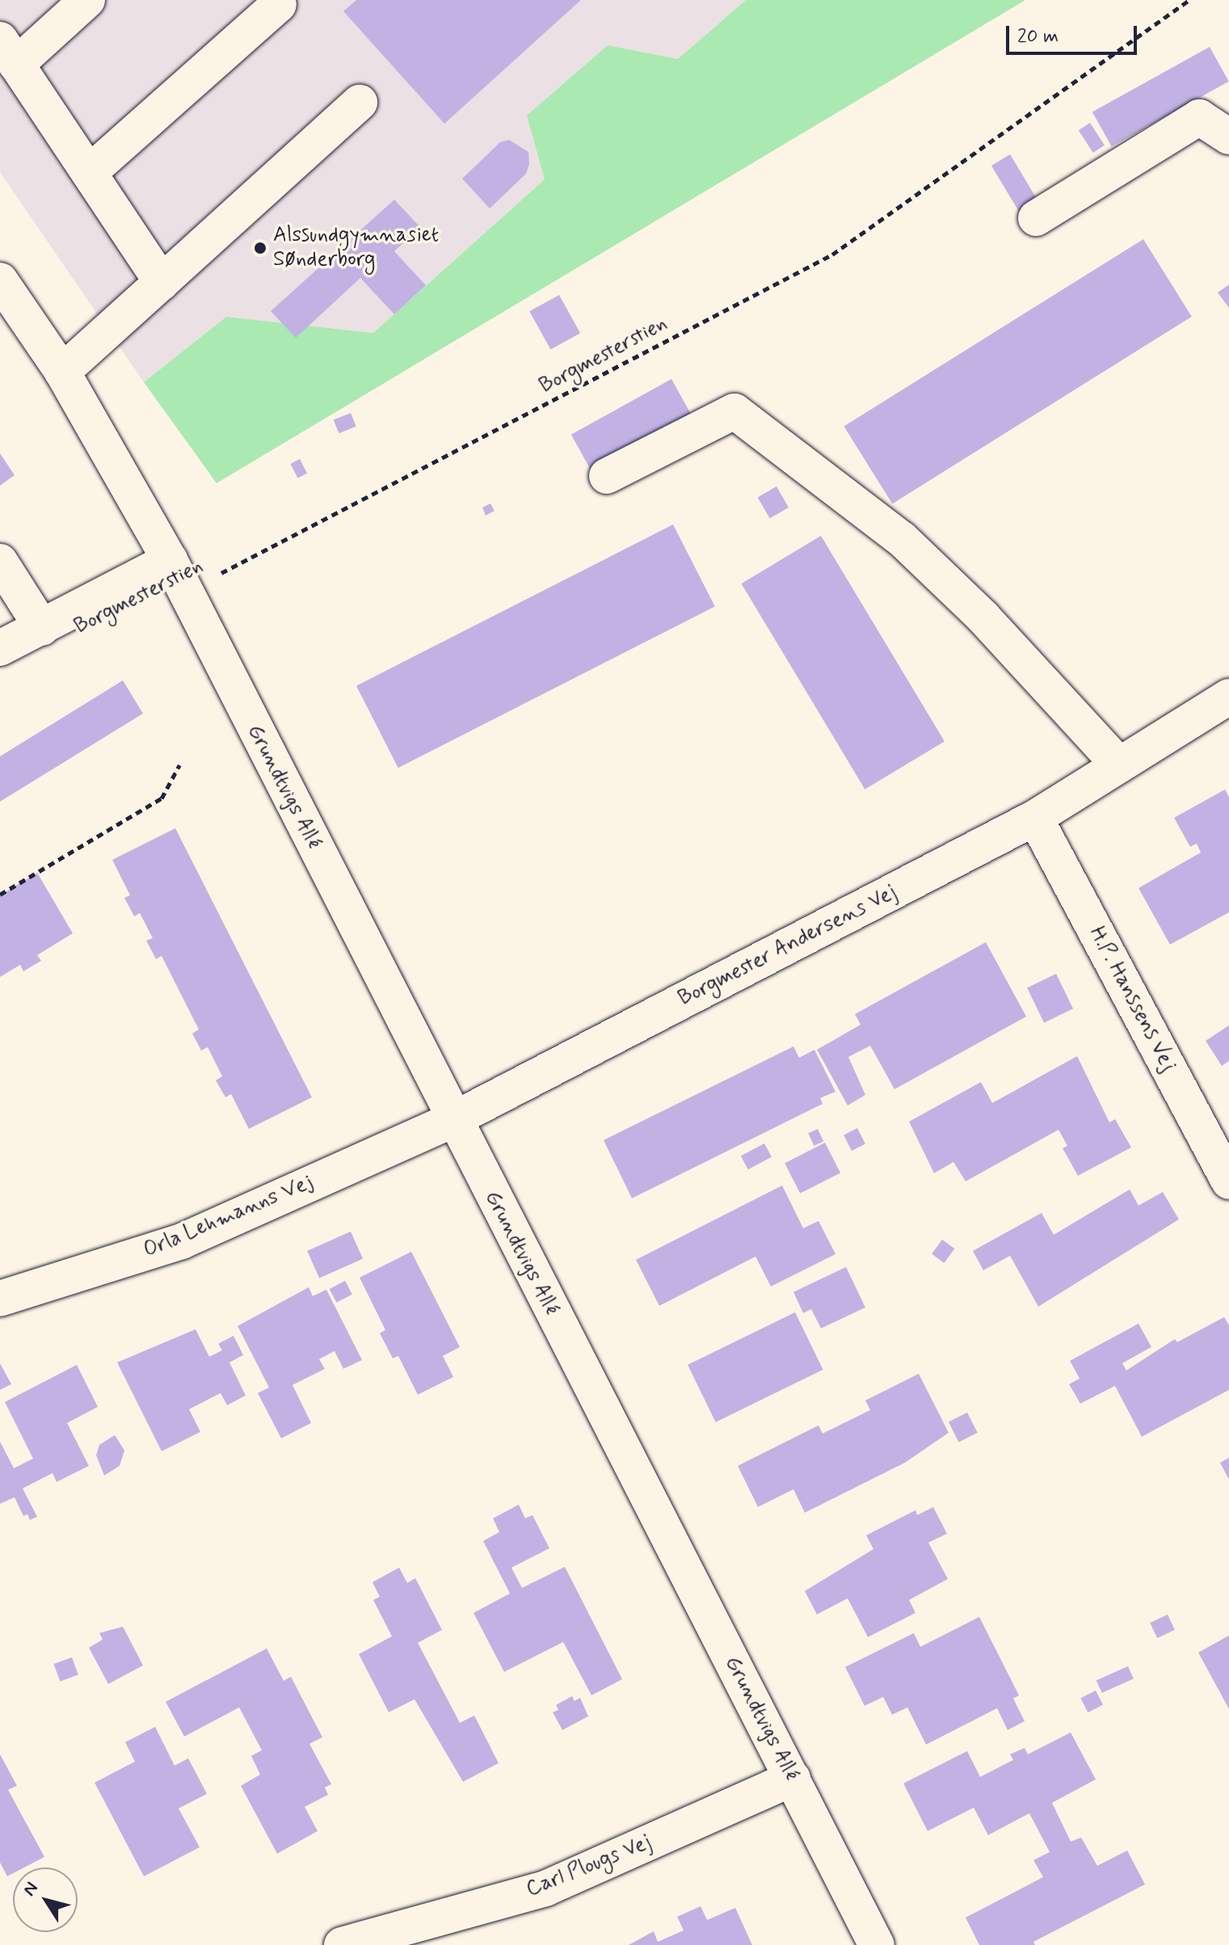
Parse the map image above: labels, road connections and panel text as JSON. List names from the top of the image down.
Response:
{
  "streets": {
    "street": [
      "Grundtvigs Allé",
      "Borgmester Andersens Vej",
      "H.P. Hanssens Vej",
      "Orla Lehmanns Vej",
      "Carl Plougs Vej"
    ],
    "path": ["Borgmesterstien"]
  },
  "crossings": [
    ["Borgmesterstien", "Grundtvigs Allé"],
    ["Grundtvigs Allé", "Borgmester Andersens Vej"],
    ["Grundtvigs Allé", "Orla Lehmanns Vej"],
    ["Grundtvigs Allé", "Carl Plougs Vej"],
    ["Borgmester Andersens Vej", "H.P. Hanssens Vej"],
    ["Borgmester Andersens Vej", "Orla Lehmanns Vej"]
  ],
  "places": ["Alssundgymnasiet Sønderborg"],
  "scale_bar": "20 m",
  "north": "top left"
}
